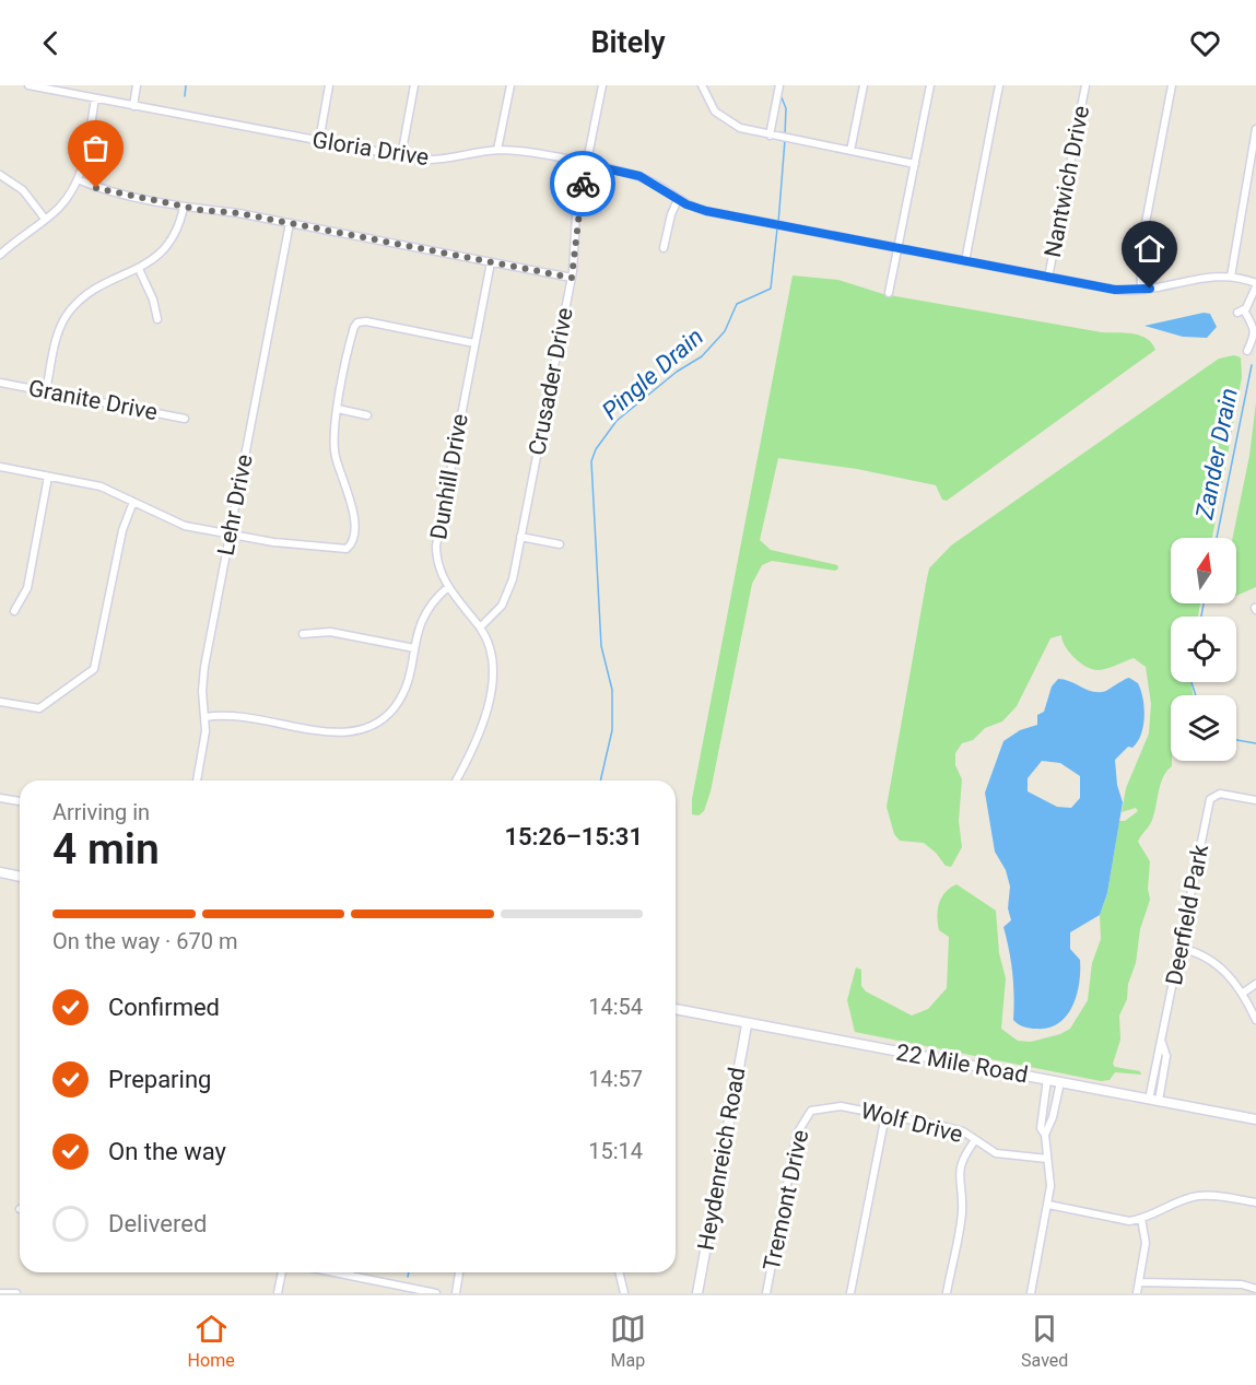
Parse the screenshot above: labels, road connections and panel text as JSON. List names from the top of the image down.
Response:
{
  "streets": {
    "street": [
      "Gloria Drive",
      "Nantwich Drive",
      "Crusader Drive",
      "Granite Drive",
      "Dunhill Drive",
      "Lehr Drive",
      "Deerfield Park",
      "22 Mile Road",
      "Wolf Drive",
      "Heydenreich Road",
      "Tremont Drive"
    ]
  },
  "crossings": [
    ["Gloria Drive", "Nantwich Drive"],
    ["Gloria Drive", "Crusader Drive"],
    ["Crusader Drive", "Dunhill Drive"],
    ["Deerfield Park", "22 Mile Road"],
    ["22 Mile Road", "Heydenreich Road"],
    ["Wolf Drive", "Tremont Drive"]
  ],
  "water": ["Pingle Drain", "Zander Drain"],
  "north": "top",
  "page": {
    "header": "Bitely",
    "heading": ["4 min", "Arriving in", "15:26–15:31"],
    "bar": "On the way · 670 m",
    "list": [
      ["Confirmed", "14:54"],
      ["Preparing", "14:57"],
      ["On the way", "15:14"],
      "Delivered"
    ],
    "tabs": ["Home", "Map", "Saved"]
  }
}
